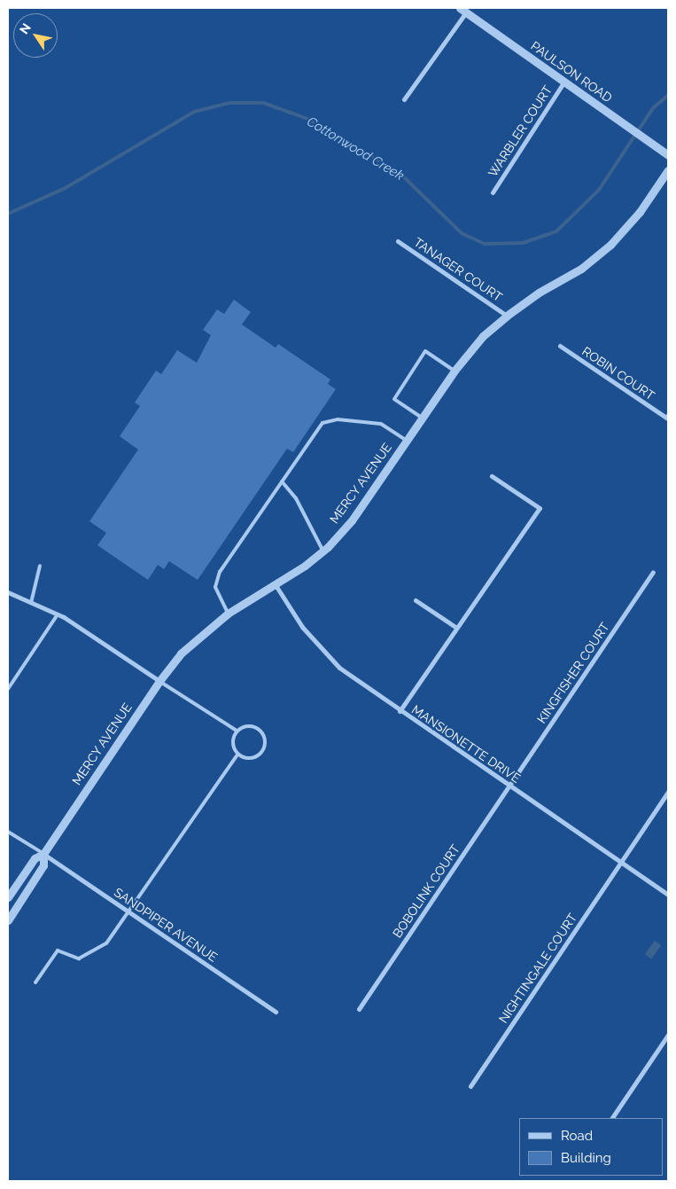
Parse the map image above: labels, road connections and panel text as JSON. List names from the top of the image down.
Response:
{
  "streets": {
    "street": [
      "PAULSON ROAD",
      "WARBLER COURT",
      "TANAGER COURT",
      "ROBIN COURT",
      "MERCY AVENUE",
      "KINGFISHER COURT",
      "MANSIONETTE DRIVE",
      "BOBOLINK COURT",
      "SANDPIPER AVENUE",
      "NIGHTINGALE COURT"
    ]
  },
  "crossings": [
    ["PAULSON ROAD", "WARBLER COURT"],
    ["TANAGER COURT", "MERCY AVENUE"],
    ["MERCY AVENUE", "MANSIONETTE DRIVE"],
    ["MERCY AVENUE", "SANDPIPER AVENUE"],
    ["KINGFISHER COURT", "MANSIONETTE DRIVE"],
    ["KINGFISHER COURT", "BOBOLINK COURT"],
    ["MANSIONETTE DRIVE", "BOBOLINK COURT"],
    ["MANSIONETTE DRIVE", "NIGHTINGALE COURT"]
  ],
  "water": ["Cottonwood Creek"],
  "legend": ["Road", "Building"],
  "north": "top left"
}
